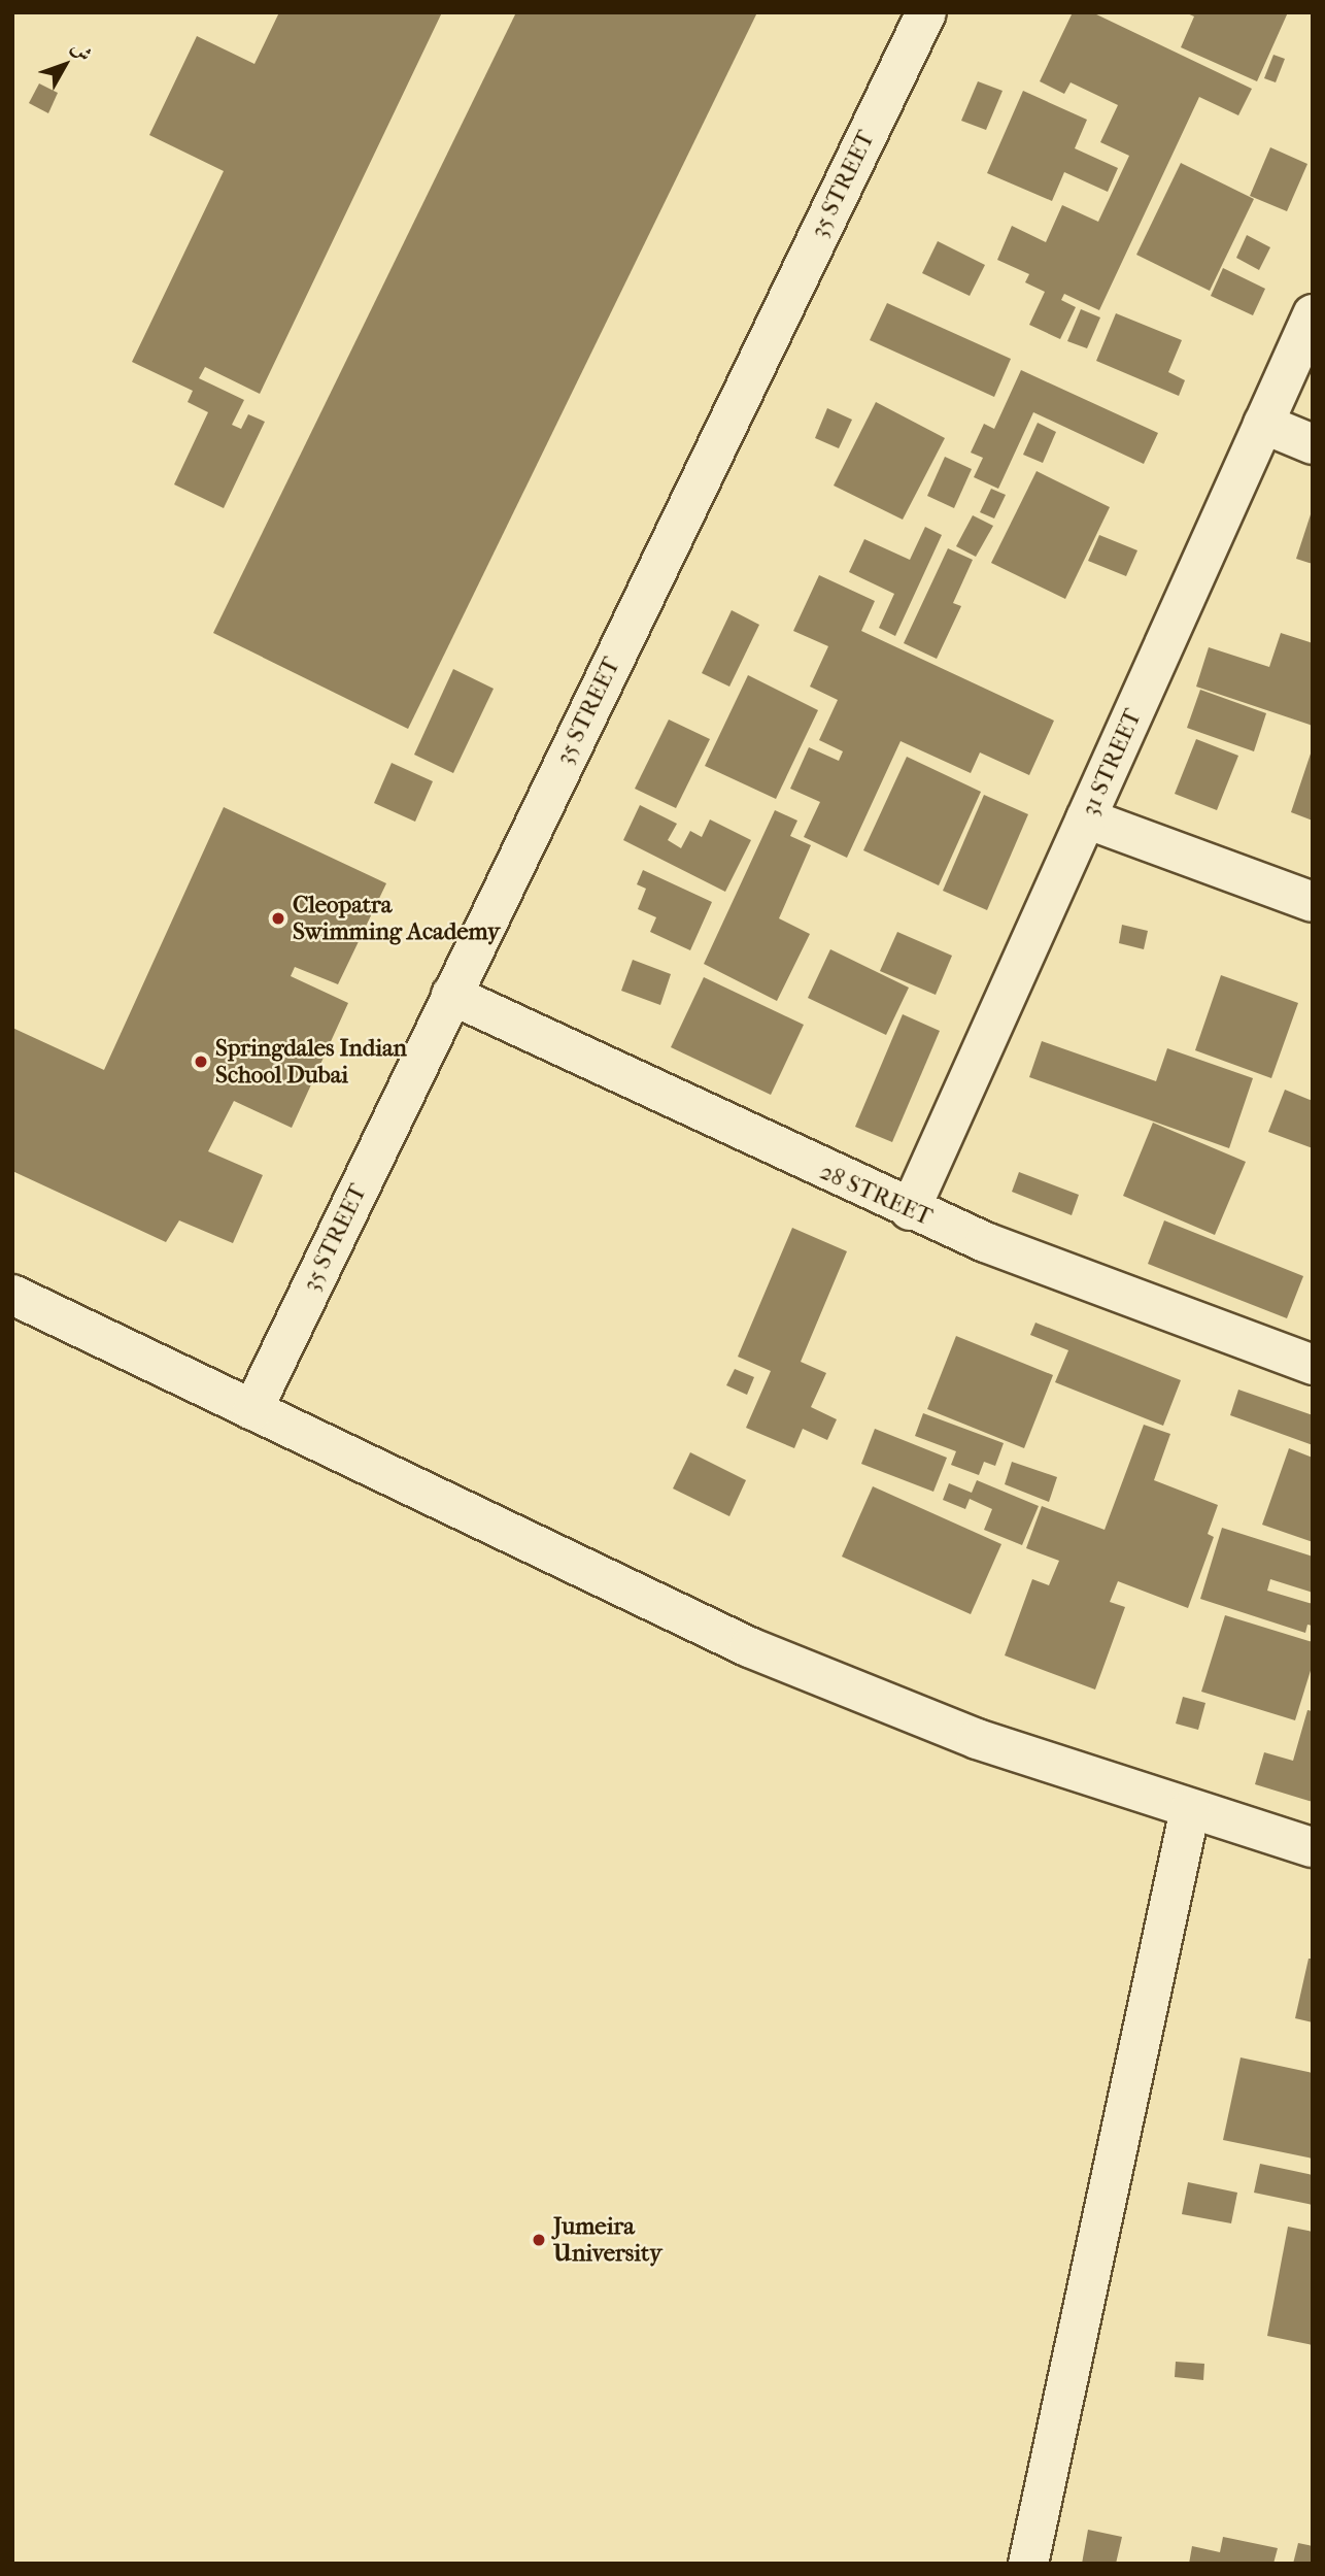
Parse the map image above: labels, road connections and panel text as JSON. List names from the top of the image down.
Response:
{
  "streets": {
    "street": ["35 STREET", "31 STREET", "28 STREET"]
  },
  "crossings": [
    ["35 STREET", "28 STREET"],
    ["31 STREET", "28 STREET"]
  ],
  "places": ["Cleopatra Swimming Academy", "Springdales Indian School Dubai", "Jumeira University"],
  "north": "top right"
}
